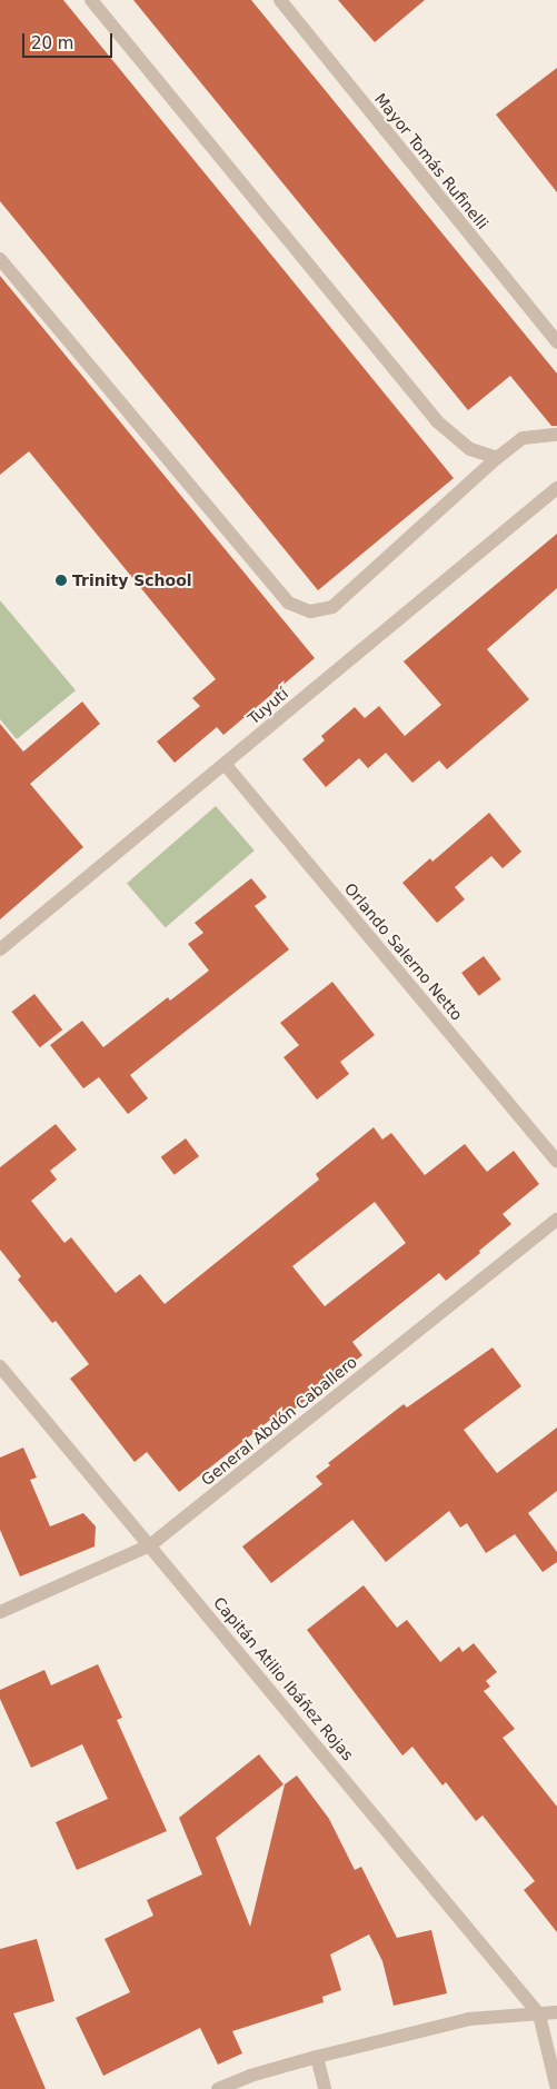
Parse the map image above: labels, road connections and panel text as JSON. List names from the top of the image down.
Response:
{
  "streets": {
    "street": [
      "Mayor Tomás Rufinelli",
      "Tuyutí",
      "Orlando Salerno Netto",
      "General Abdón Caballero",
      "Capitán Atilio Ibáñez Rojas"
    ]
  },
  "crossings": [
    ["Tuyutí", "Orlando Salerno Netto"],
    ["General Abdón Caballero", "Capitán Atilio Ibáñez Rojas"]
  ],
  "places": ["Trinity School"],
  "scale_bar": "20 m"
}
